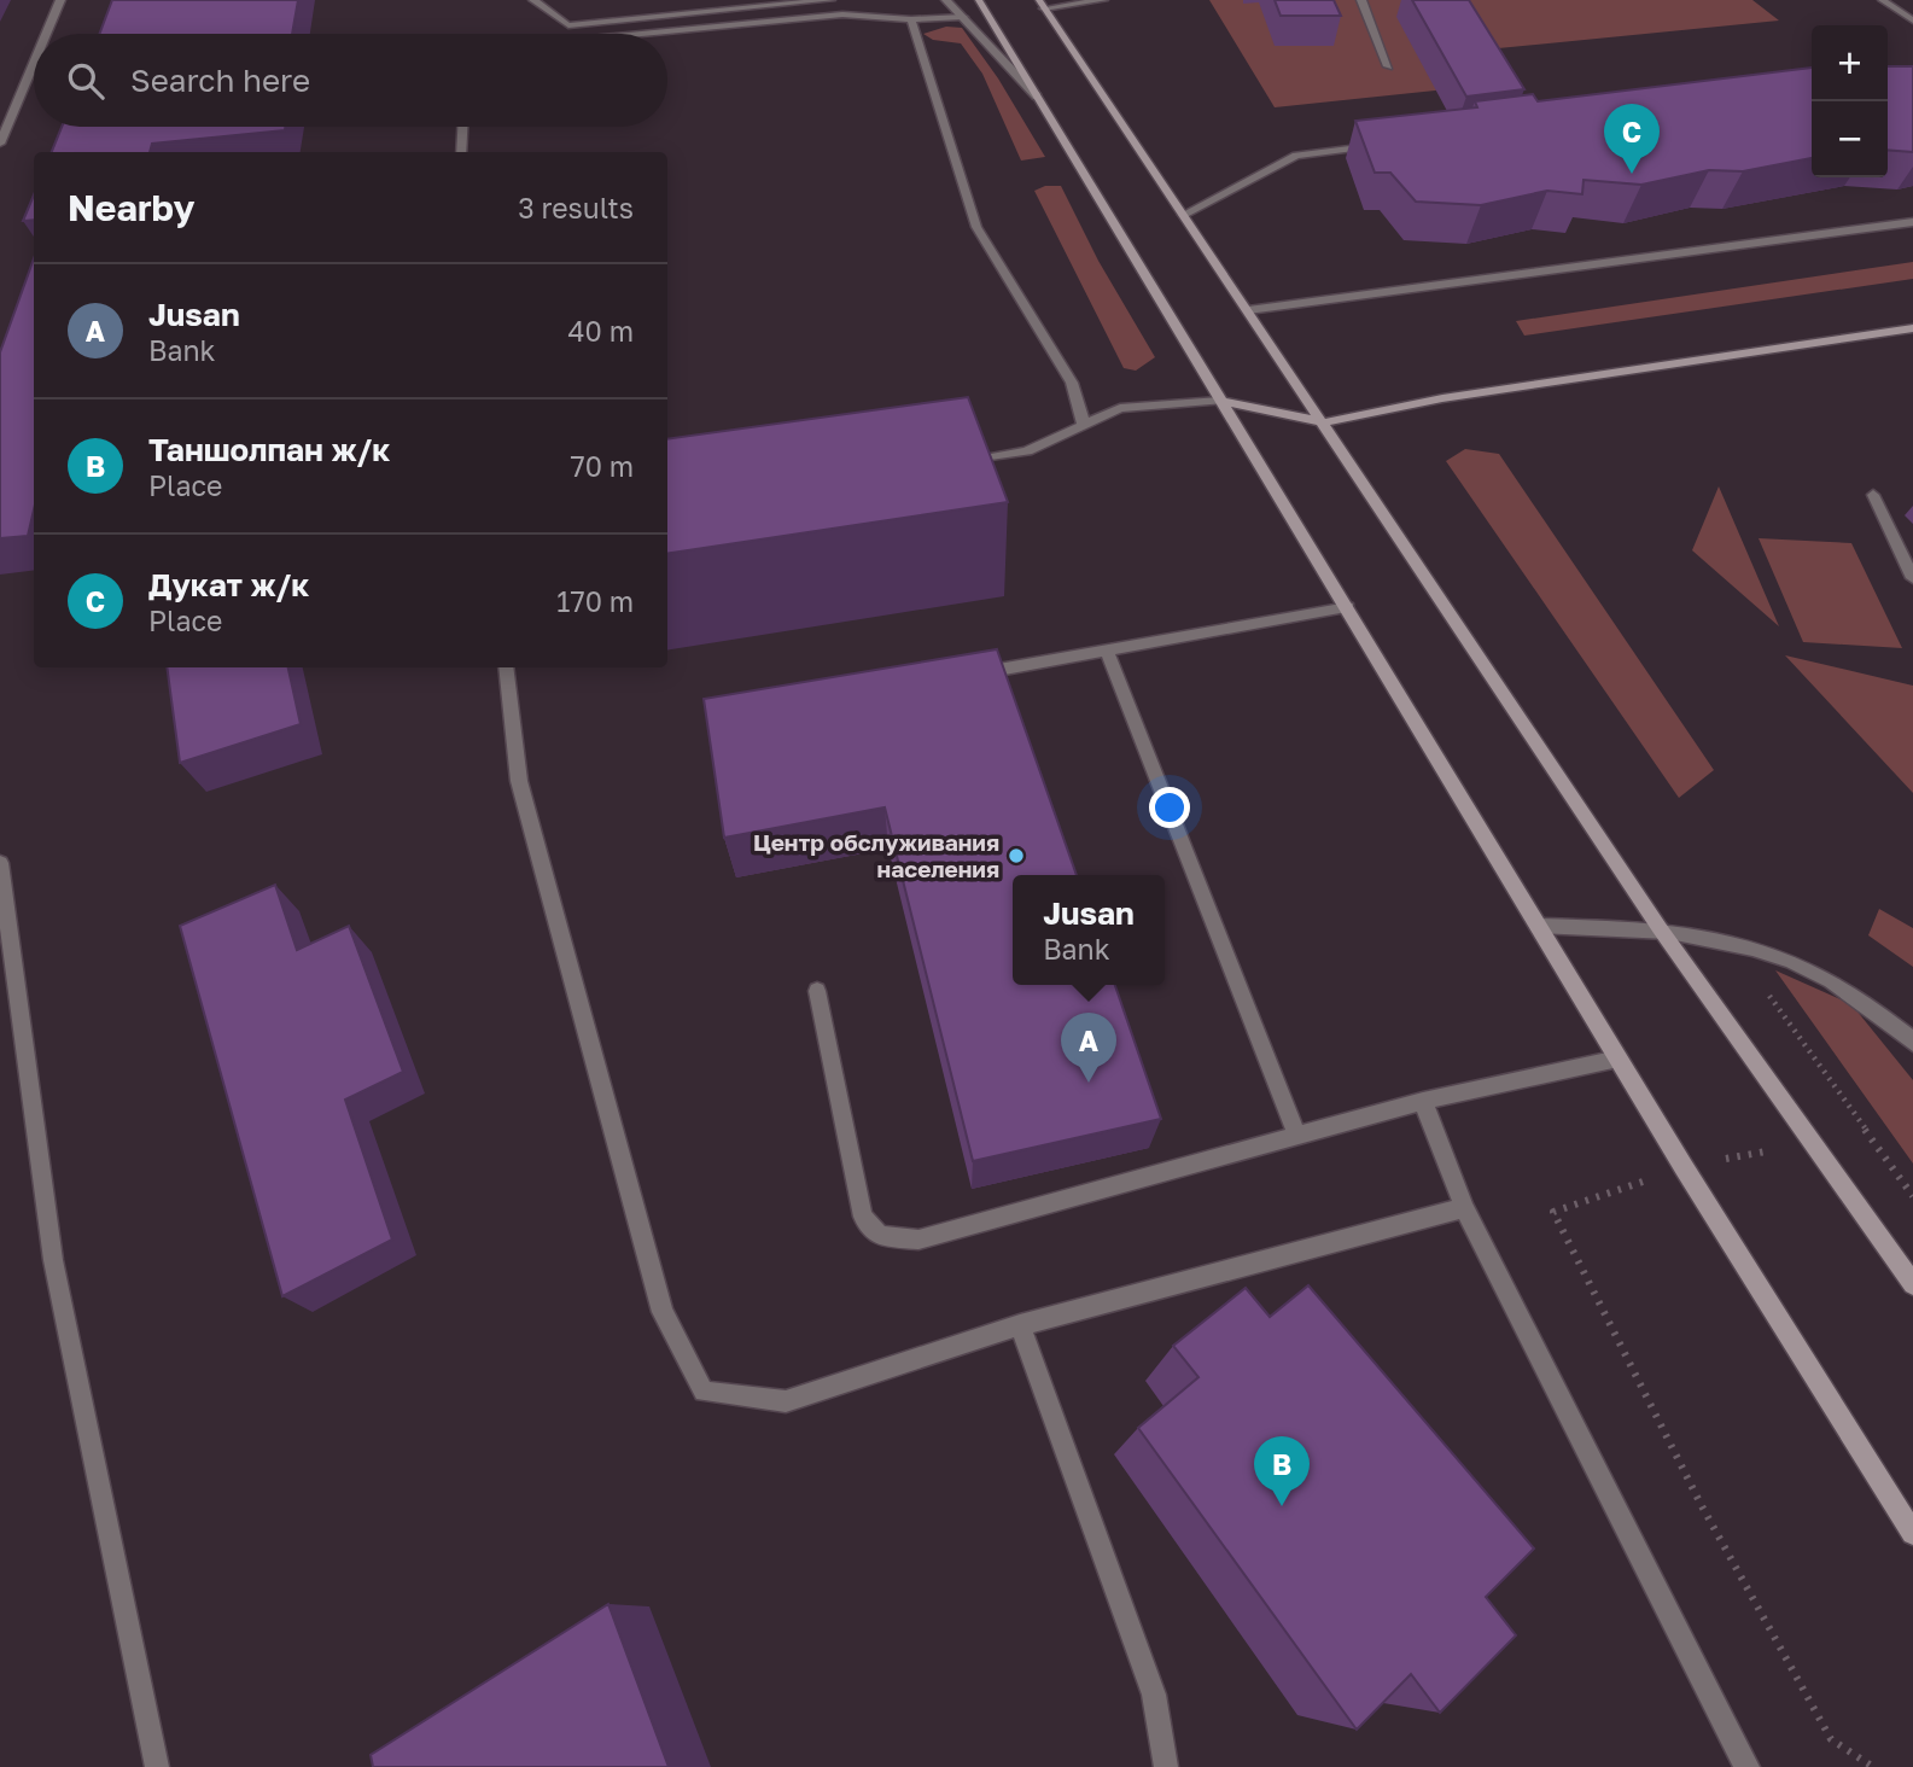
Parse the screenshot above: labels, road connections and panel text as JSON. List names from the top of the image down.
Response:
{
  "places": ["Центр обслуживания населения"],
  "page": {
    "map_buttons": ["+", "−"],
    "search": "Search here",
    "pins": ["C", "A", "B"],
    "heading": ["Nearby", "3 results"],
    "list": [
      {
        "mark": "A",
        "name": "Jusan",
        "note": "Bank",
        "value": "40 m"
      },
      {
        "mark": "B",
        "name": "Таншолпан ж/к",
        "note": "Place",
        "value": "70 m"
      },
      {
        "mark": "C",
        "name": "Дукат ж/к",
        "note": "Place",
        "value": "170 m"
      }
    ],
    "popup": ["Jusan", "Bank"]
  }
}
